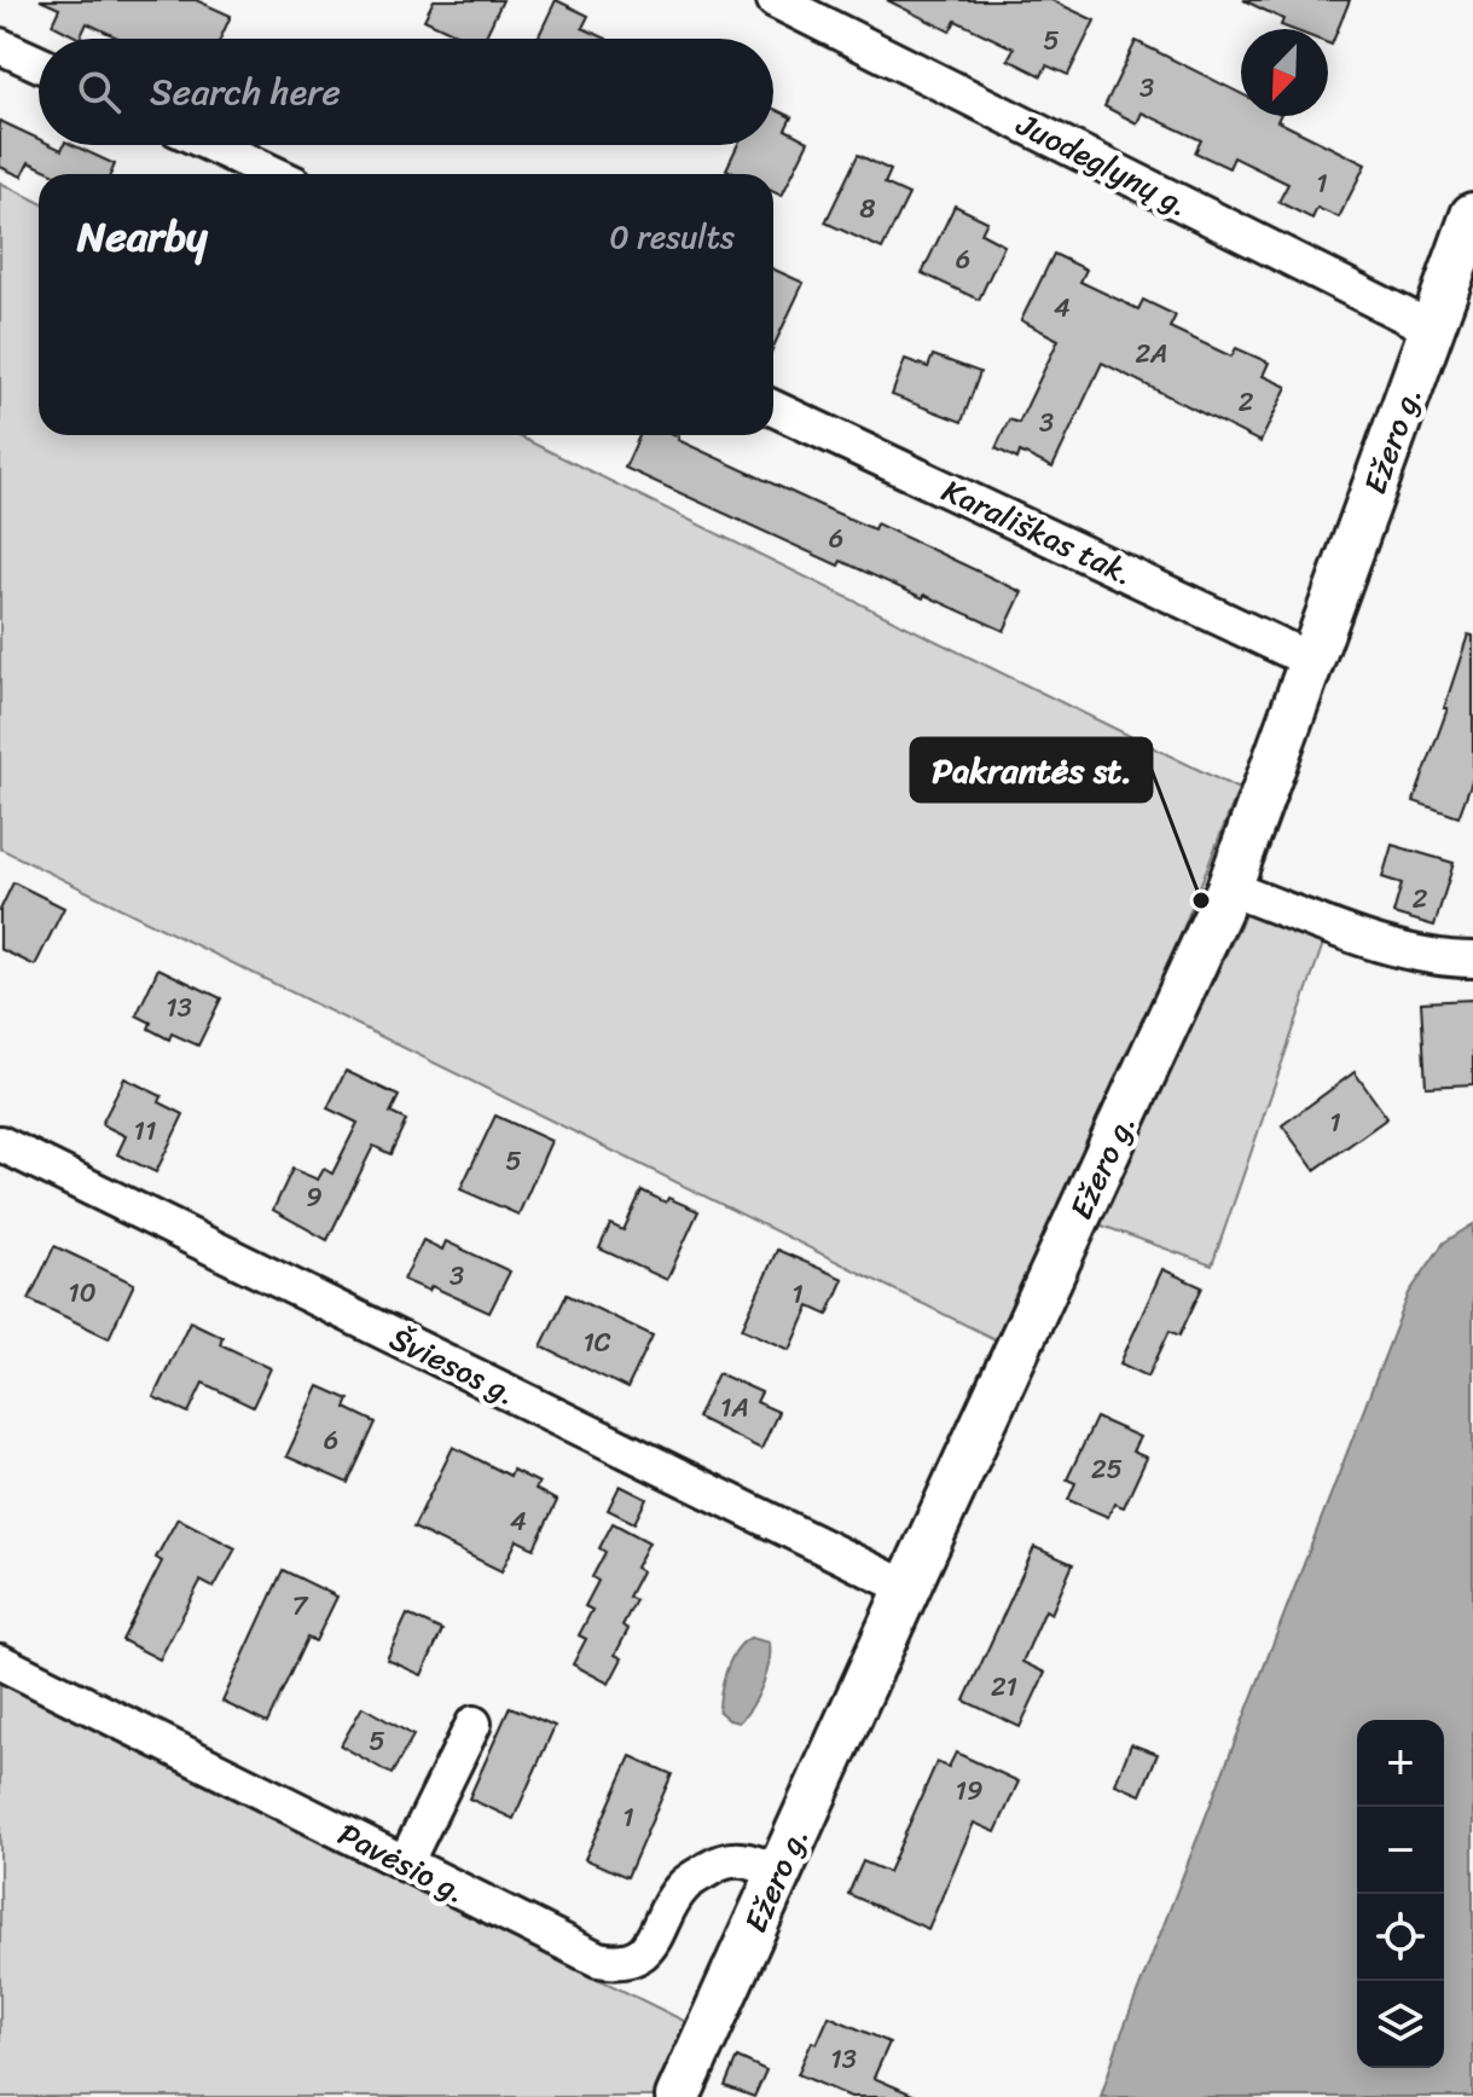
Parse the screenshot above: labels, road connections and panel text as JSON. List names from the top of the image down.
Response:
{
  "streets": {
    "main road": ["Ežero g."],
    "street": [
      "Juodeglynų g.",
      "Karališkas tak.",
      "Šviesos g.",
      "Pavėsio g."
    ]
  },
  "crossings": [
    ["Juodeglynų g.", "Ežero g."],
    ["Ežero g.", "Karališkas tak."],
    ["Ežero g.", "Šviesos g."],
    ["Ežero g.", "Pavėsio g."]
  ],
  "places": ["Pakrantės st."],
  "house_numbers": [
    "5",
    "3",
    "1",
    "8",
    "6",
    "4",
    "2A",
    "2",
    "3",
    "6",
    "2",
    "13",
    "1",
    "11",
    "5",
    "9",
    "3",
    "10",
    "1",
    "1C",
    "1A",
    "6",
    "25",
    "4",
    "7",
    "21",
    "5",
    "19",
    "1",
    "13"
  ],
  "north": "bottom left",
  "page": {
    "search": "Search here",
    "heading": ["Nearby", "0 results"],
    "map_buttons": ["+", "−"]
  }
}
